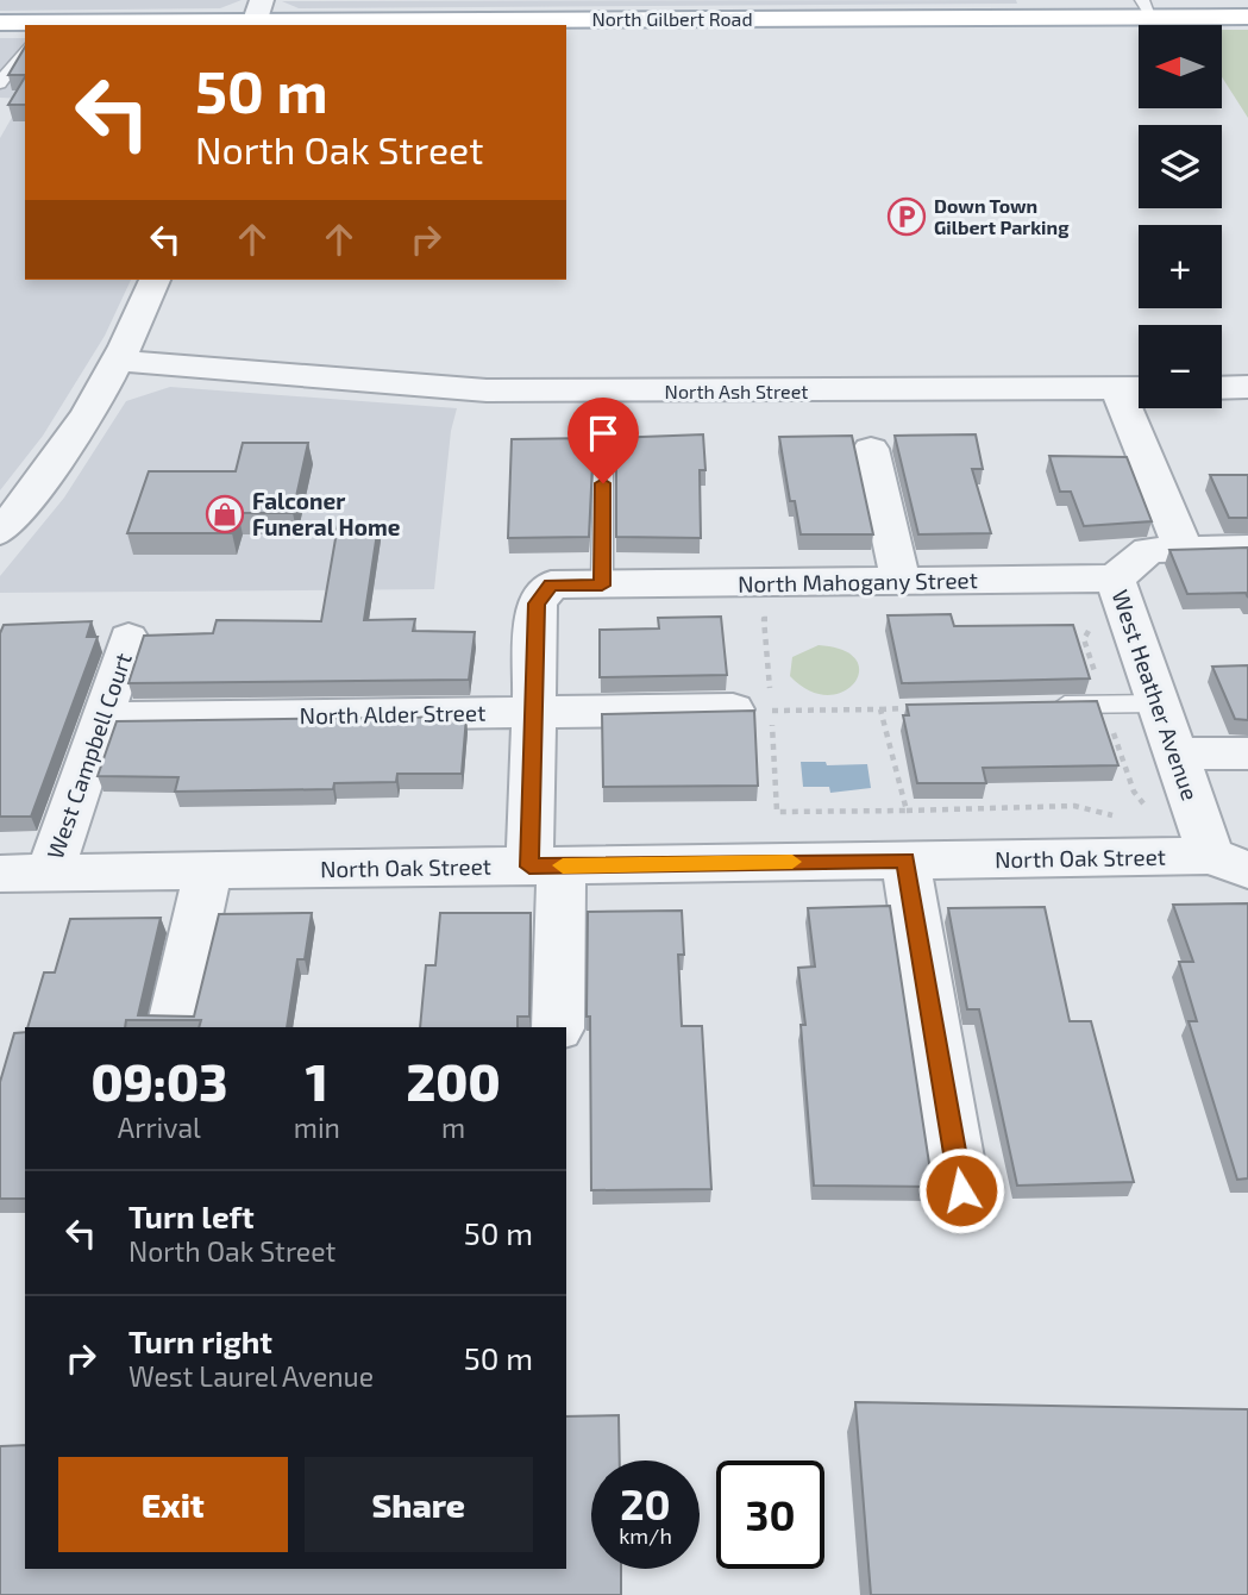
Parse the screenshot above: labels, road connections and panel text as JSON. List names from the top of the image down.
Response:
{
  "streets": {
    "main road": ["North Gilbert Road"],
    "street": [
      "North Ash Street",
      "North Mahogany Street",
      "West Heather Avenue",
      "North Alder Street",
      "West Campbell Court",
      "North Oak Street"
    ]
  },
  "crossings": [
    ["North Mahogany Street", "West Heather Avenue"],
    ["North Mahogany Street", "North Alder Street"],
    ["West Heather Avenue", "North Oak Street"],
    ["North Alder Street", "West Campbell Court"],
    ["West Campbell Court", "North Oak Street"]
  ],
  "places": {
    "parking": ["Down Town Gilbert Parking"],
    "shop": ["Falconer Funeral Home"]
  },
  "north": "left",
  "page": {
    "map_buttons": ["+", "−"],
    "turn": ["50 m", "North Oak Street"],
    "eta": [
      "09:03",
      "Arrival",
      "1",
      "min",
      "200",
      "m"
    ],
    "list": [
      {
        "name": "Turn left",
        "note": "North Oak Street",
        "value": "50 m"
      },
      {
        "name": "Turn right",
        "note": "West Laurel Avenue",
        "value": "50 m"
      }
    ],
    "buttons": ["Exit", "Share"],
    "speed": "20 km/h",
    "limit": "30"
  }
}
